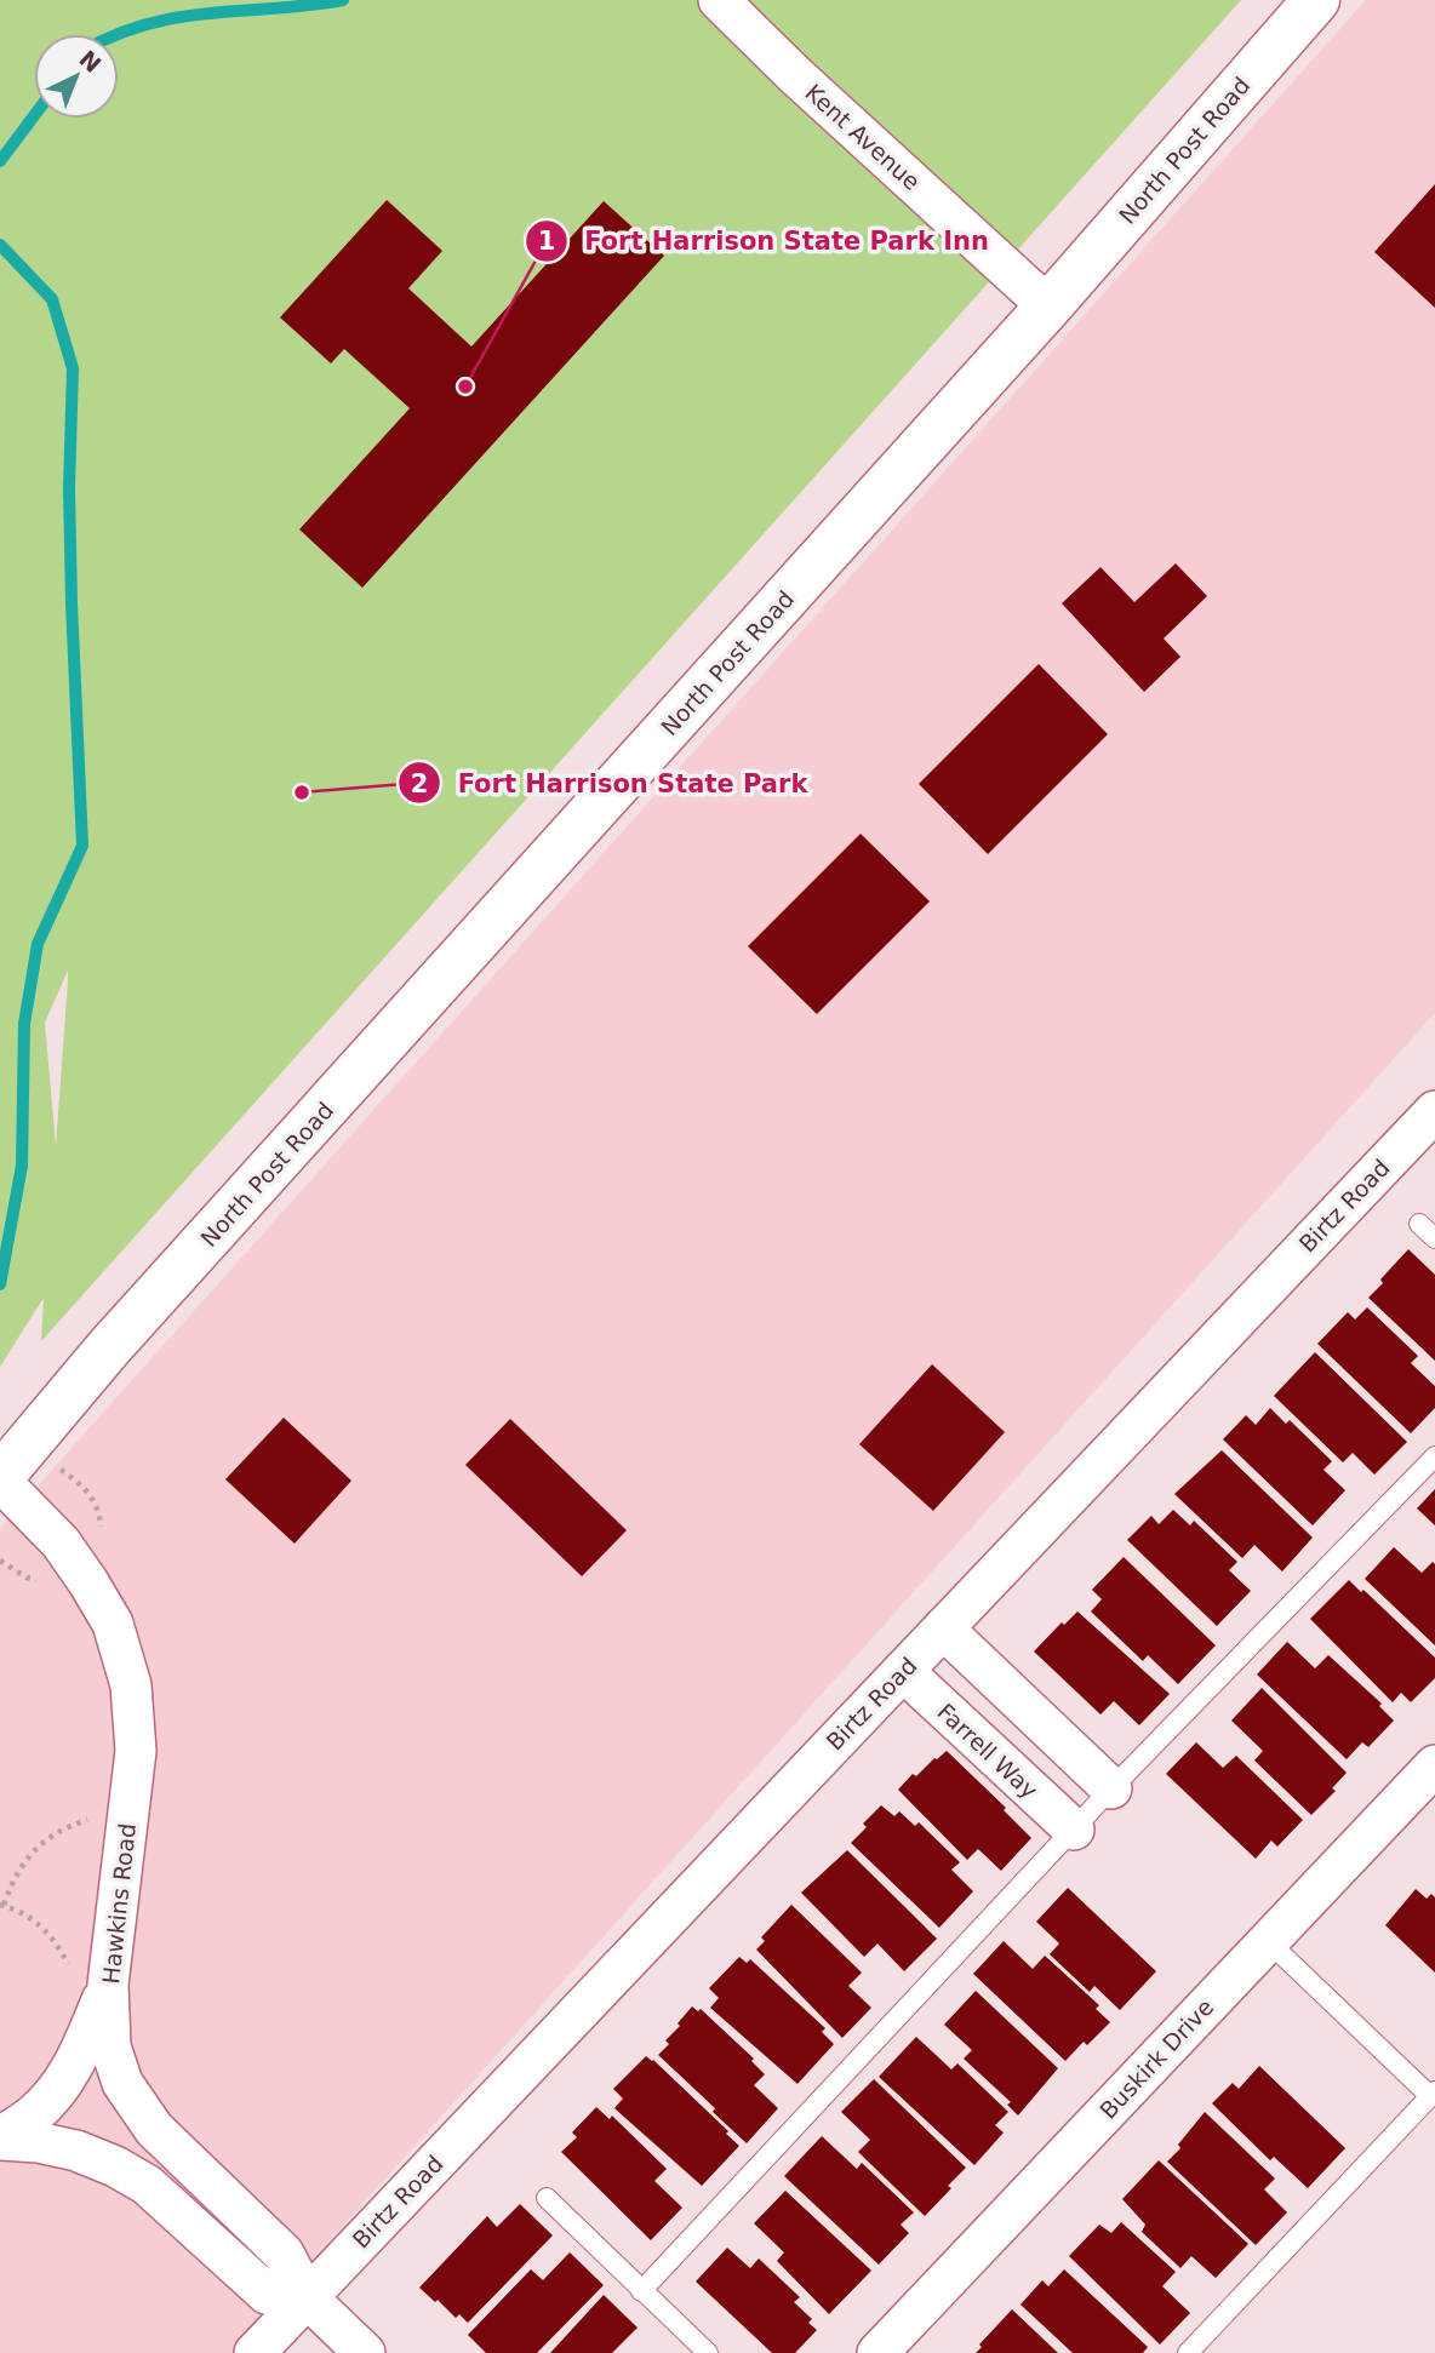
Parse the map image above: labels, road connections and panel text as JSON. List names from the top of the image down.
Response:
{
  "streets": {
    "street": [
      "Kent Avenue",
      "North Post Road",
      "Birtz Road",
      "Farrell Way",
      "Hawkins Road",
      "Buskirk Drive"
    ]
  },
  "crossings": [
    ["Kent Avenue", "North Post Road"],
    ["North Post Road", "Hawkins Road"],
    ["Birtz Road", "Farrell Way"],
    ["Birtz Road", "Hawkins Road"]
  ],
  "places": ["Fort Harrison State Park Inn", "Fort Harrison State Park"],
  "north": "top right"
}
